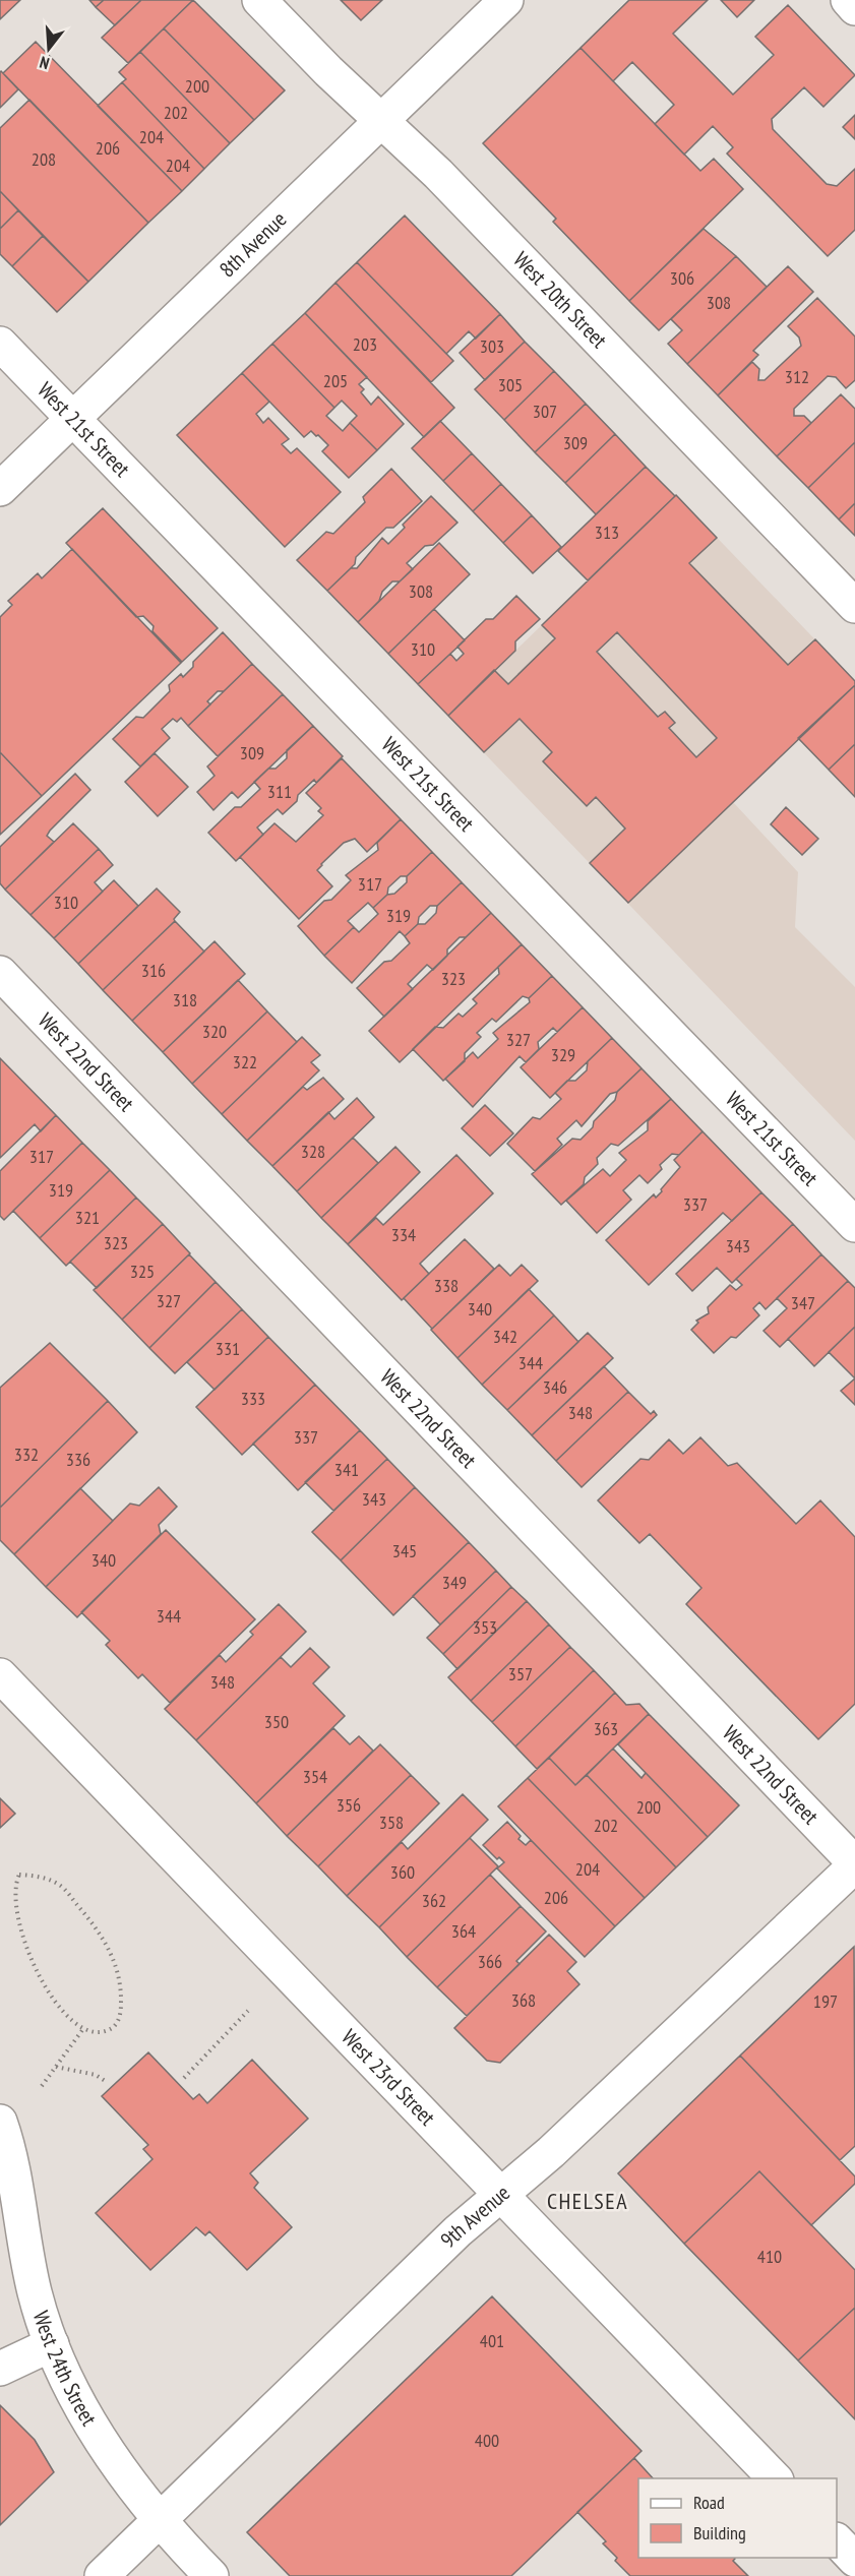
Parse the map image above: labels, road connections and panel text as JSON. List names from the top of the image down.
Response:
{
  "streets": {
    "street": [
      "8th Avenue",
      "West 20th Street",
      "West 21st Street",
      "West 22nd Street",
      "West 23rd Street",
      "9th Avenue",
      "West 24th Street"
    ]
  },
  "crossings": [
    ["8th Avenue", "West 20th Street"],
    ["8th Avenue", "West 21st Street"],
    ["West 22nd Street", "9th Avenue"],
    ["West 23rd Street", "9th Avenue"],
    ["9th Avenue", "West 24th Street"]
  ],
  "districts": ["CHELSEA"],
  "house_numbers": [
    "200",
    "202",
    "204",
    "206",
    "208",
    "204",
    "306",
    "308",
    "203",
    "303",
    "312",
    "205",
    "305",
    "307",
    "309",
    "313",
    "308",
    "310",
    "309",
    "311",
    "317",
    "310",
    "319",
    "316",
    "323",
    "318",
    "320",
    "327",
    "329",
    "322",
    "328",
    "317",
    "319",
    "337",
    "321",
    "334",
    "323",
    "343",
    "325",
    "338",
    "327",
    "347",
    "340",
    "342",
    "331",
    "344",
    "346",
    "333",
    "348",
    "337",
    "332",
    "336",
    "341",
    "343",
    "345",
    "340",
    "349",
    "344",
    "353",
    "357",
    "348",
    "350",
    "363",
    "354",
    "356",
    "200",
    "358",
    "202",
    "204",
    "360",
    "206",
    "362",
    "364",
    "366",
    "368",
    "197",
    "410",
    "401",
    "400"
  ],
  "legend": ["Road", "Building"],
  "north": "bottom"
}
